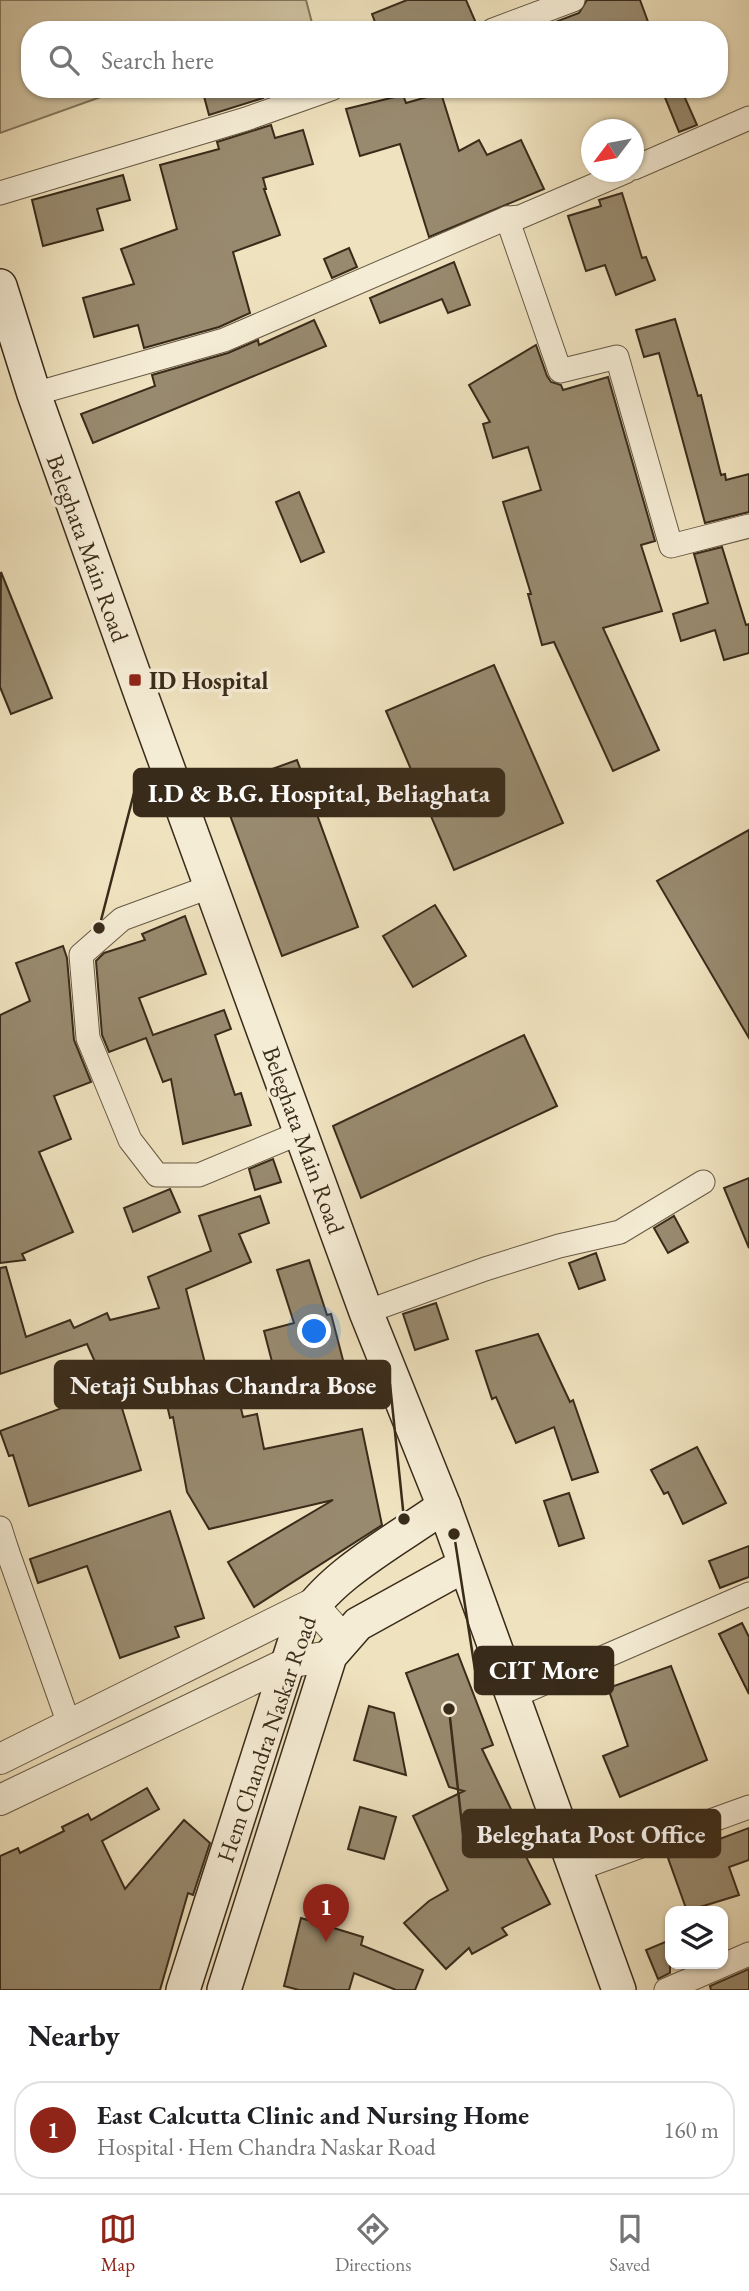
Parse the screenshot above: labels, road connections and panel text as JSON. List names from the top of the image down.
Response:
{
  "streets": {
    "main road": ["Beleghata Main Road", "Hem Chandra Naskar Road"]
  },
  "crossings": [
    ["Beleghata Main Road", "Hem Chandra Naskar Road"]
  ],
  "places": {
    "transit": ["ID Hospital"],
    "other": [
      "I.D & B.G. Hospital, Beliaghata",
      "Netaji Subhas Chandra Bose",
      "CIT More",
      "Beleghata Post Office"
    ]
  },
  "north": "bottom left",
  "page": {
    "search": "Search here",
    "pins": "1",
    "heading": "Nearby",
    "list": [
      {
        "mark": "1",
        "name": "East Calcutta Clinic and Nursing Home",
        "note": "Hospital · Hem Chandra Naskar Road",
        "value": "160 m"
      }
    ],
    "nav": ["Map", "Directions", "Saved"]
  }
}
